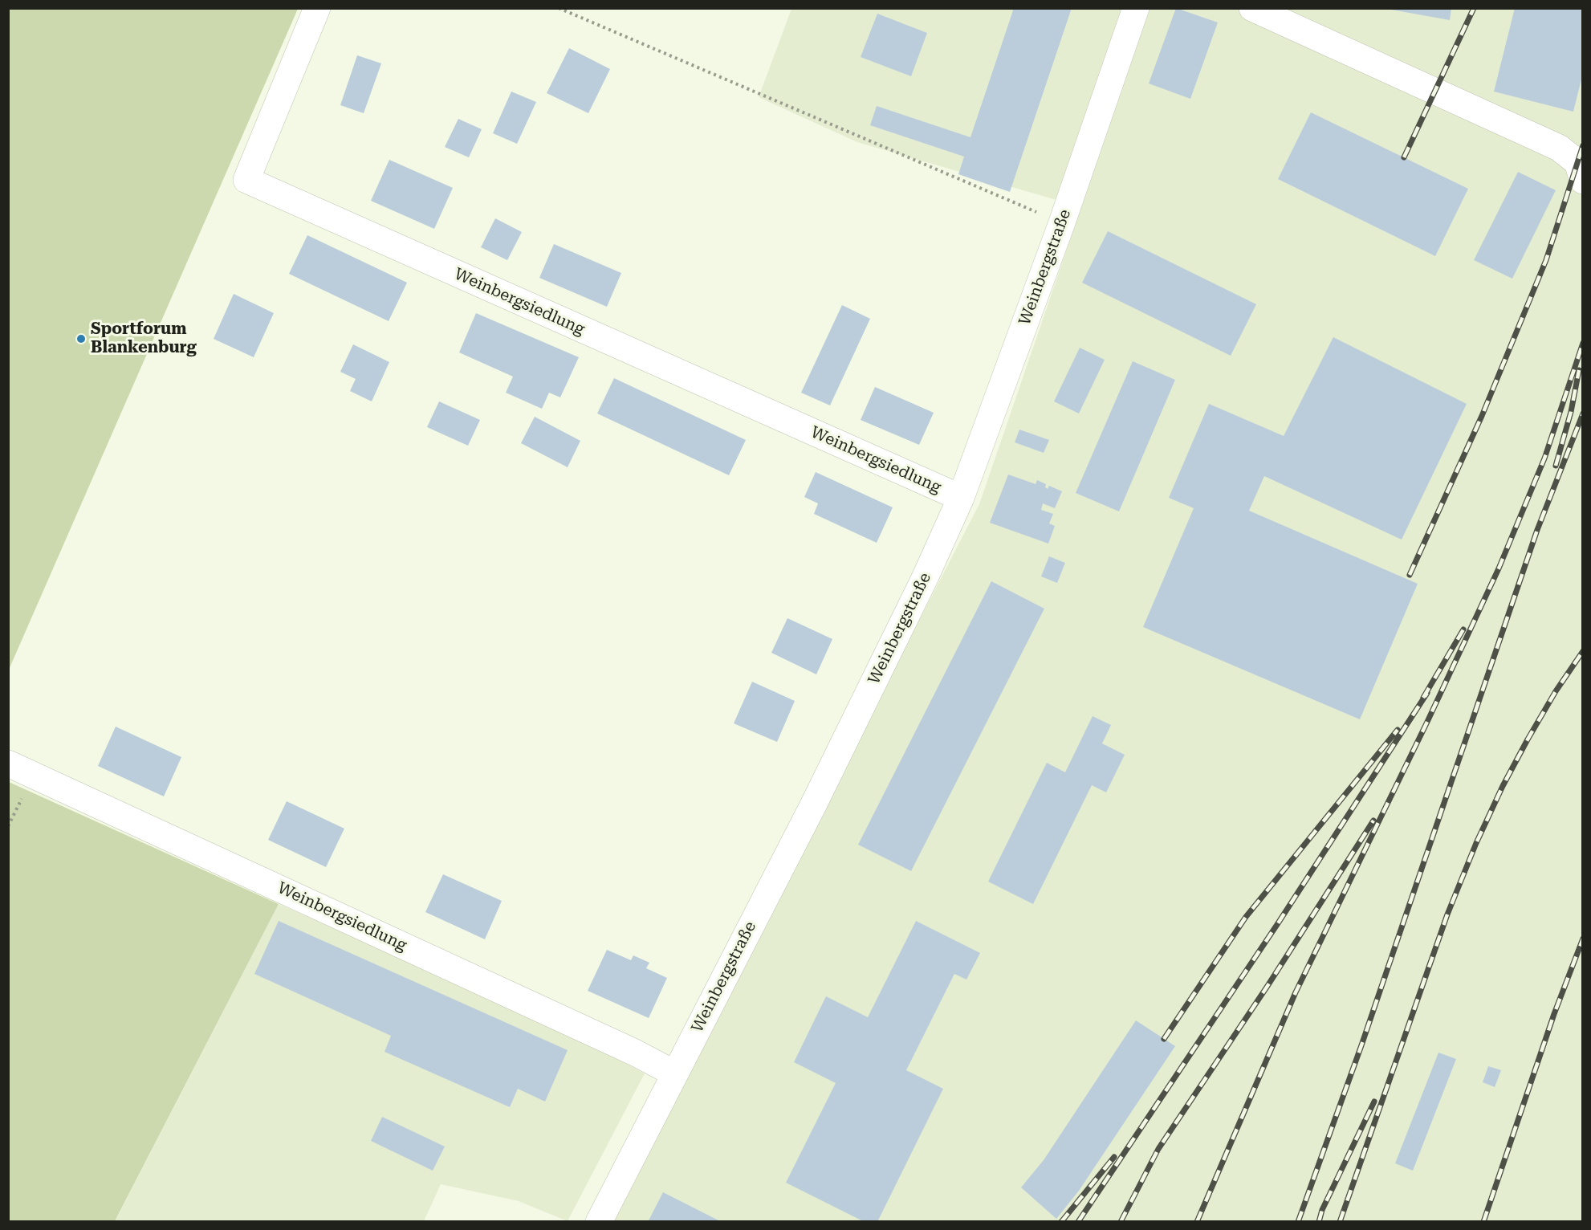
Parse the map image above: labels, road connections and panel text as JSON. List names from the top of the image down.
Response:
{
  "streets": {
    "street": ["Weinbergstraße", "Weinbergsiedlung"]
  },
  "crossings": [
    ["Weinbergstraße", "Weinbergsiedlung"]
  ],
  "places": ["Sportforum Blankenburg"]
}
